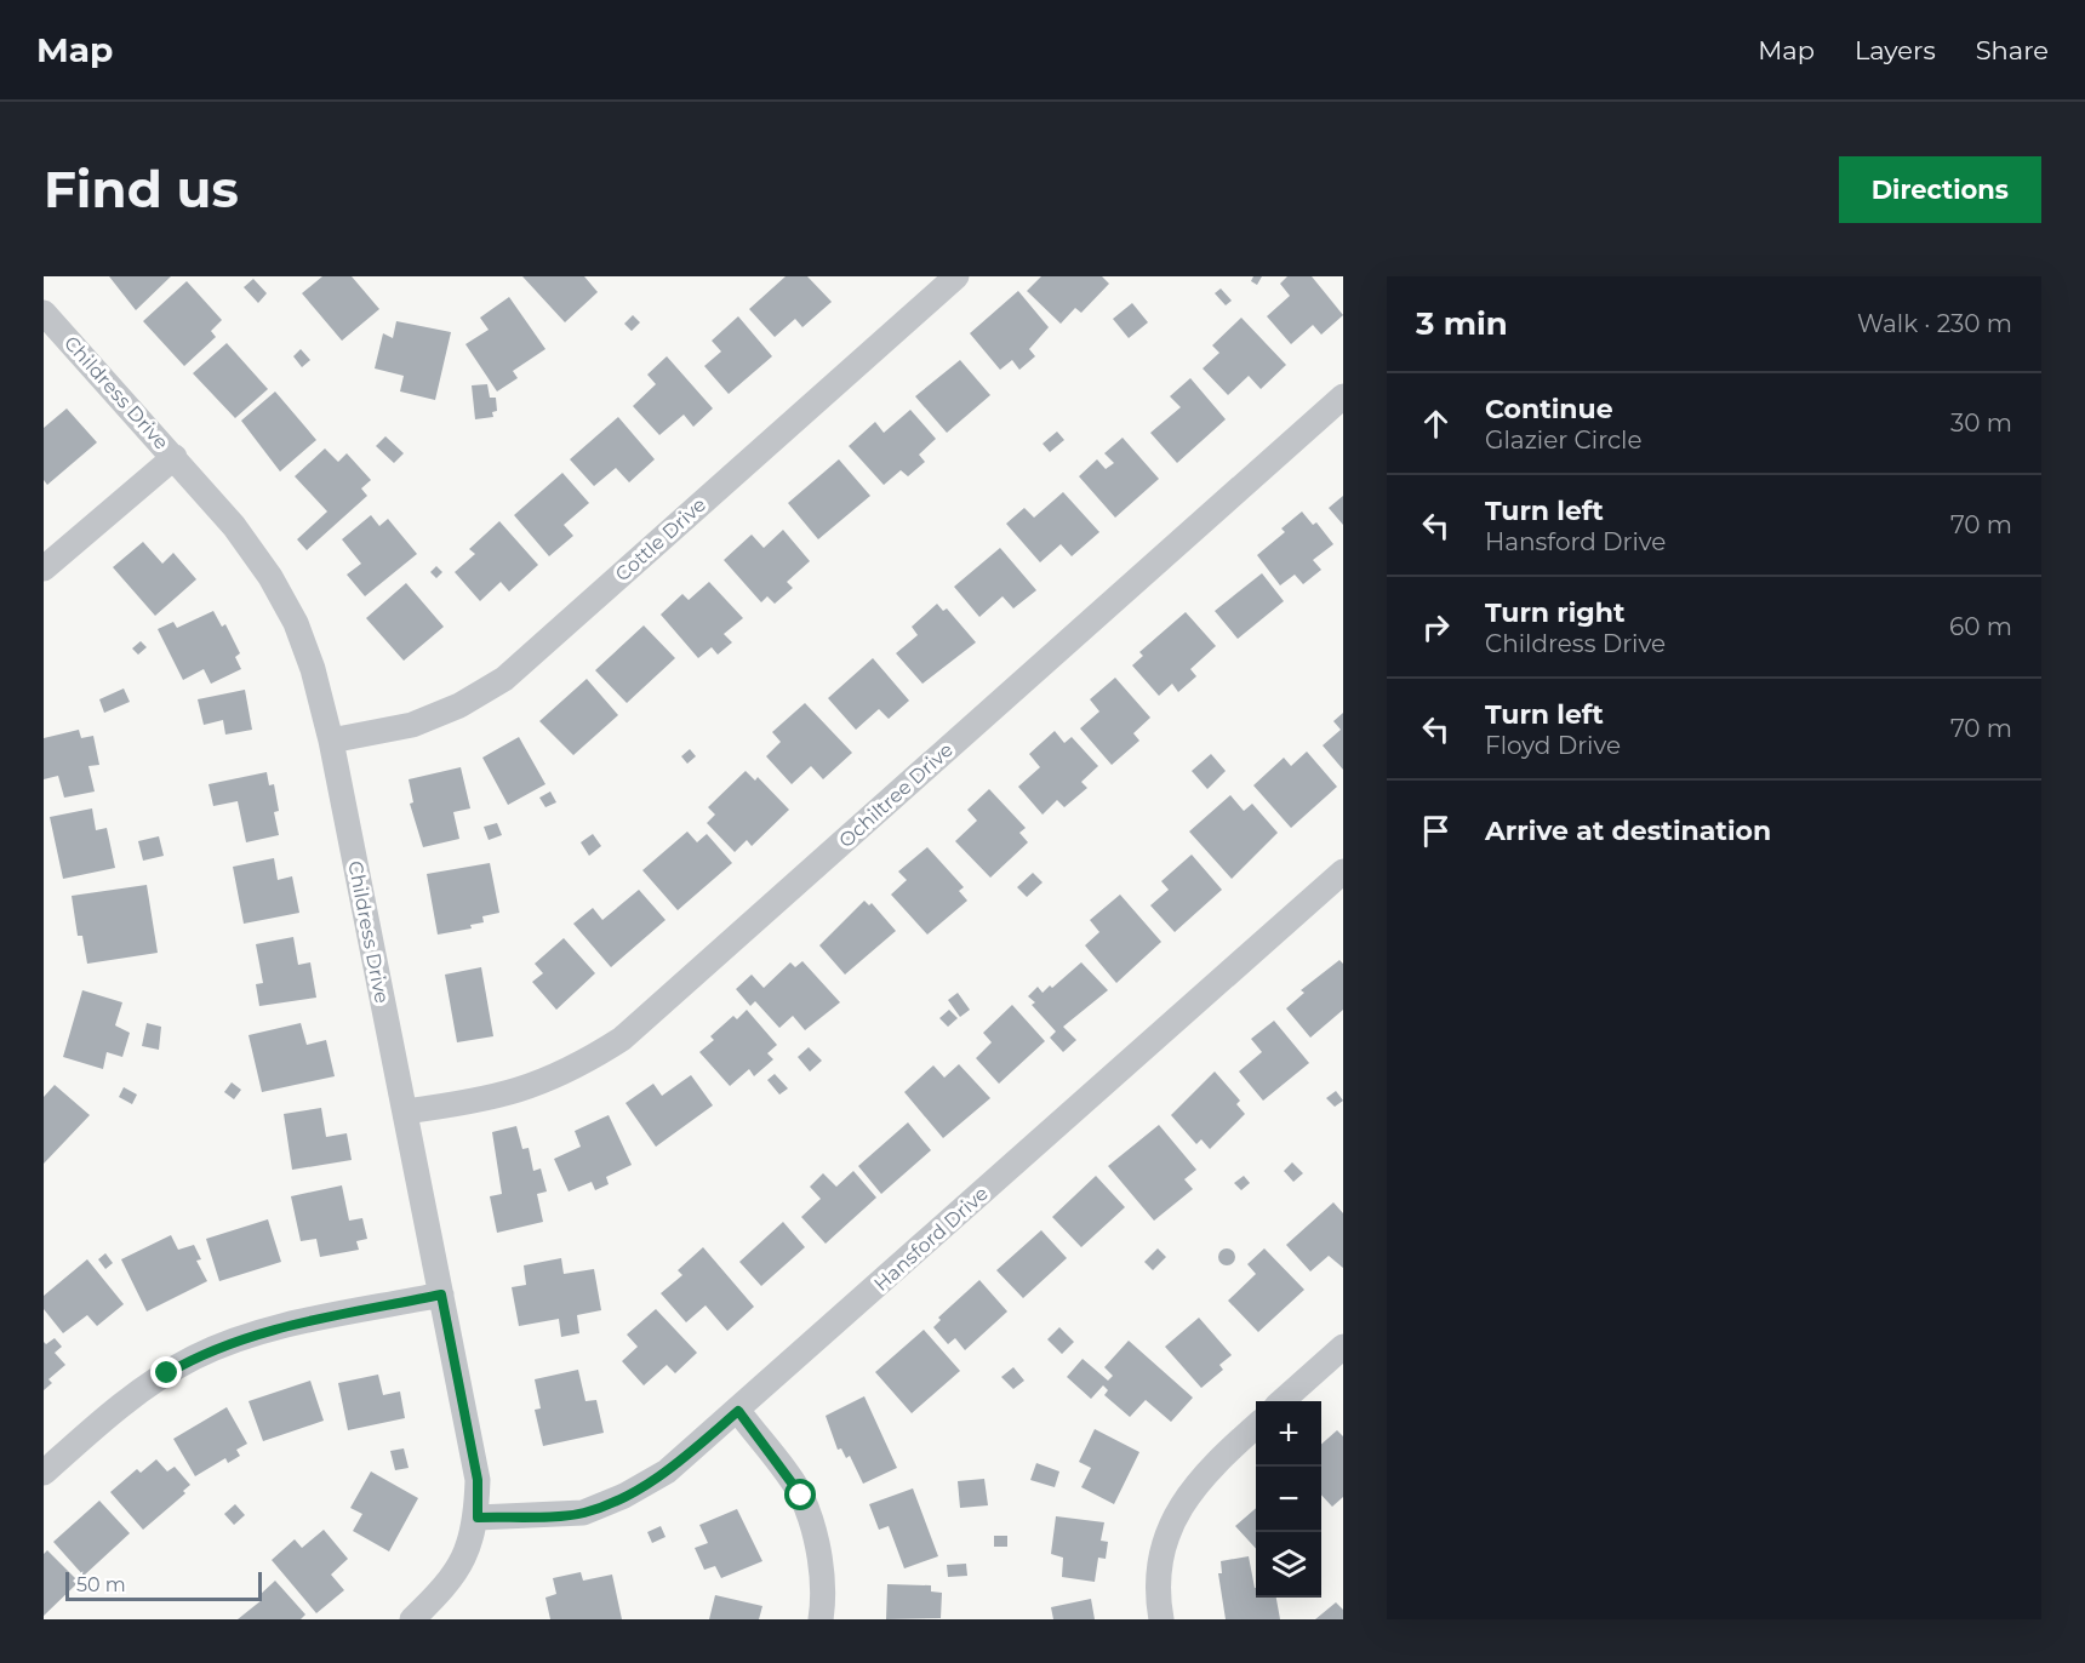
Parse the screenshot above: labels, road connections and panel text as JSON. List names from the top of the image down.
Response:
{
  "streets": {
    "street": [
      "Childress Drive",
      "Cottle Drive",
      "Ochiltree Drive",
      "Hansford Drive"
    ]
  },
  "crossings": [
    ["Childress Drive", "Cottle Drive"],
    ["Childress Drive", "Ochiltree Drive"],
    ["Childress Drive", "Hansford Drive"]
  ],
  "scale_bar": "50 m",
  "page": {
    "header": "Map",
    "nav": ["Map", "Layers", "Share"],
    "buttons": "Directions",
    "title": "Find us",
    "heading": ["3 min", "Walk · 230 m"],
    "list": [
      ["Continue", "Glazier Circle", "30 m"],
      ["Turn left", "Hansford Drive", "70 m"],
      ["Turn right", "Childress Drive", "60 m"],
      ["Turn left", "Floyd Drive", "70 m"],
      "Arrive at destination"
    ],
    "map_buttons": ["+", "−"],
    "scale": "50 m"
  }
}
